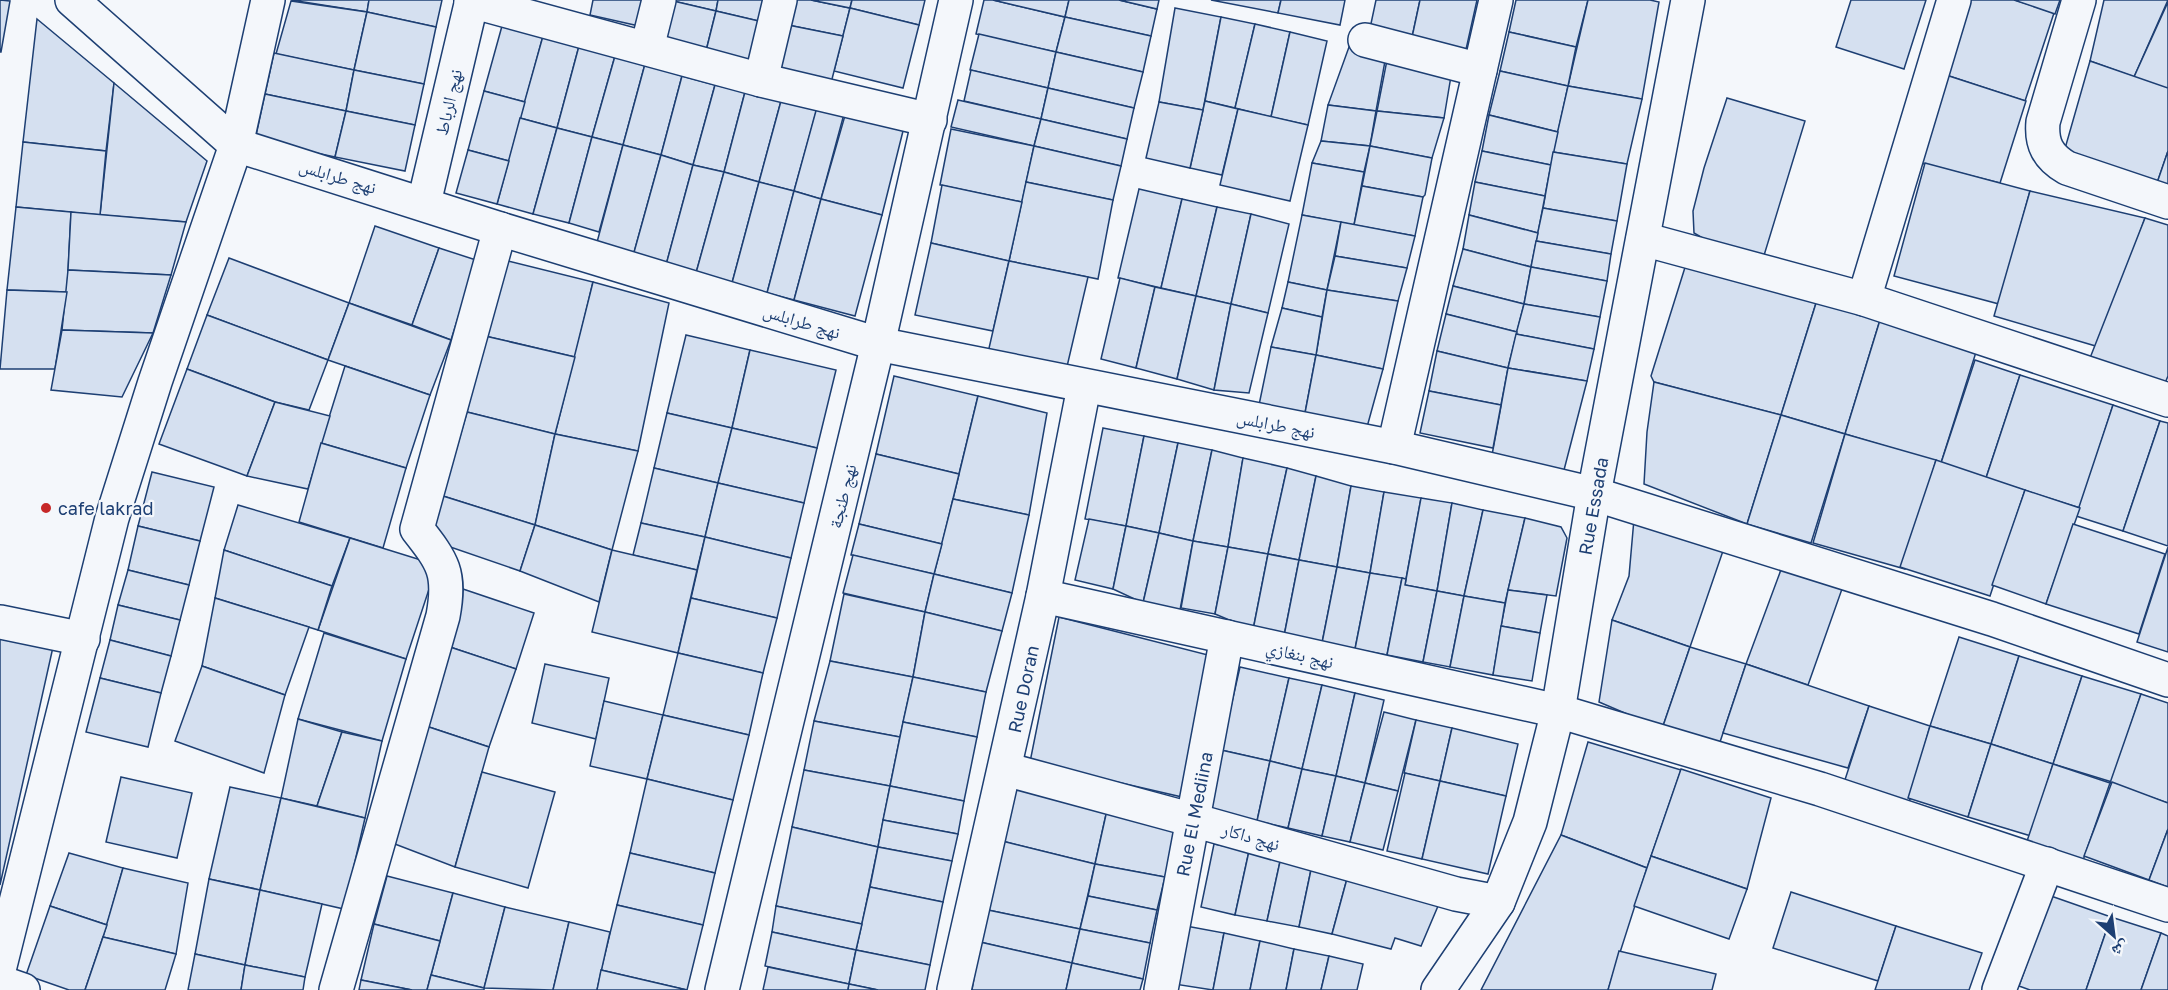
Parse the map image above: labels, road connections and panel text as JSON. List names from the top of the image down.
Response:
{
  "streets": {
    "street": [
      "نهج الرباط",
      "نهج طرابلس",
      "نهج طنجة",
      "Rue Essada",
      "نهج بنغازي",
      "Rue Doran",
      "Rue El Mediina",
      "نهج داكار"
    ]
  },
  "crossings": [
    ["نهج الرباط", "نهج طرابلس"],
    ["نهج طرابلس", "نهج طنجة"],
    ["نهج طرابلس", "Rue Essada"],
    ["نهج طرابلس", "Rue Doran"],
    ["Rue Essada", "نهج بنغازي"],
    ["Rue Essada", "نهج داكار"],
    ["نهج بنغازي", "Rue Doran"],
    ["نهج بنغازي", "Rue El Mediina"],
    ["Rue Doran", "نهج داكار"],
    ["Rue El Mediina", "نهج داكار"]
  ],
  "places": ["cafe lakrad"],
  "north": "bottom right"
}
